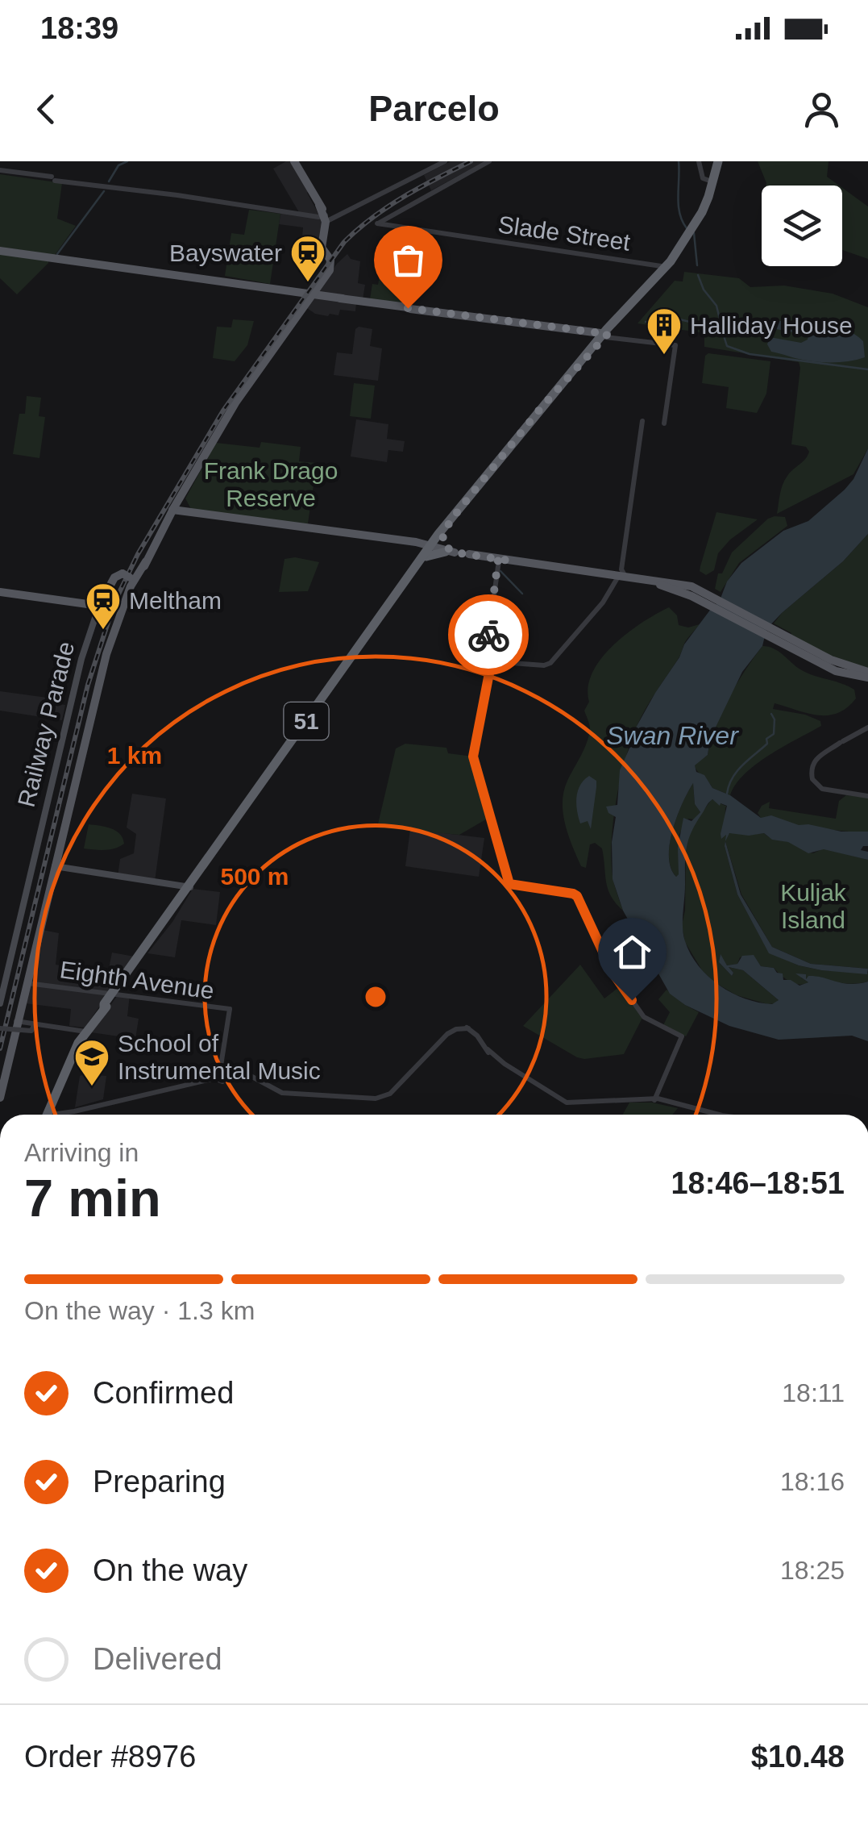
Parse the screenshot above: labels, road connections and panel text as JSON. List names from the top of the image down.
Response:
{
  "streets": {
    "highway": ["51"],
    "main road": ["Railway Parade"],
    "street": ["Slade Street", "Eighth Avenue"]
  },
  "crossings": [
    ["Slade Street", "51"],
    ["51", "Eighth Avenue"]
  ],
  "water": ["Swan River"],
  "parks": ["Frank Drago Reserve", "Kuljak Island"],
  "places": {
    "station": ["Bayswater", "Meltham"],
    "building": ["Halliday House"],
    "school or university": ["School of Instrumental Music"]
  },
  "page": {
    "status": "18:39",
    "header": "Parcelo",
    "heading": ["7 min", "Arriving in", "18:46–18:51"],
    "panel": ["Order #8976", "$10.48"],
    "bar": "On the way · 1.3 km",
    "list": [
      ["Confirmed", "18:11"],
      ["Preparing", "18:16"],
      ["On the way", "18:25"],
      "Delivered"
    ]
  },
  "rings": ["1 km", "500 m"]
}
